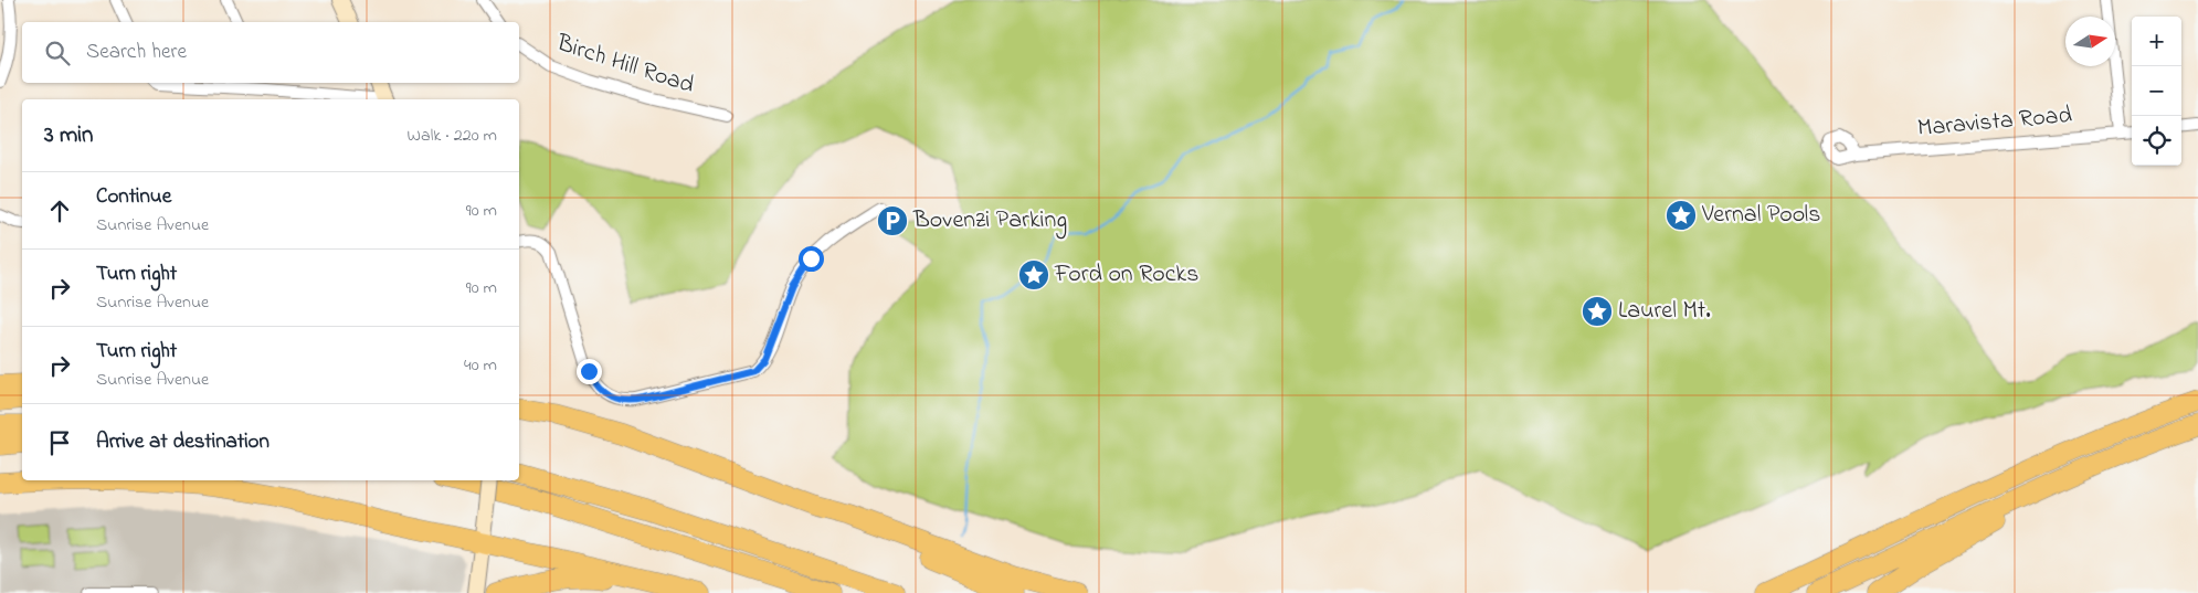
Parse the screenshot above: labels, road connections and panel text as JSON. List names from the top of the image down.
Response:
{
  "streets": {
    "street": ["Birch Hill Road", "Maravista Road"]
  },
  "places": {
    "place": ["Vernal Pools", "Ford on Rocks", "Laurel Mt."],
    "parking": ["Bovenzi Parking"]
  },
  "north": "right",
  "page": {
    "map_buttons": ["+", "−"],
    "search": "Search here",
    "heading": ["3 min", "Walk · 220 m"],
    "list": [
      ["Continue", "Sunrise Avenue", "90 m"],
      ["Turn right", "Sunrise Avenue", "90 m"],
      ["Turn right", "Sunrise Avenue", "40 m"],
      "Arrive at destination"
    ]
  }
}
